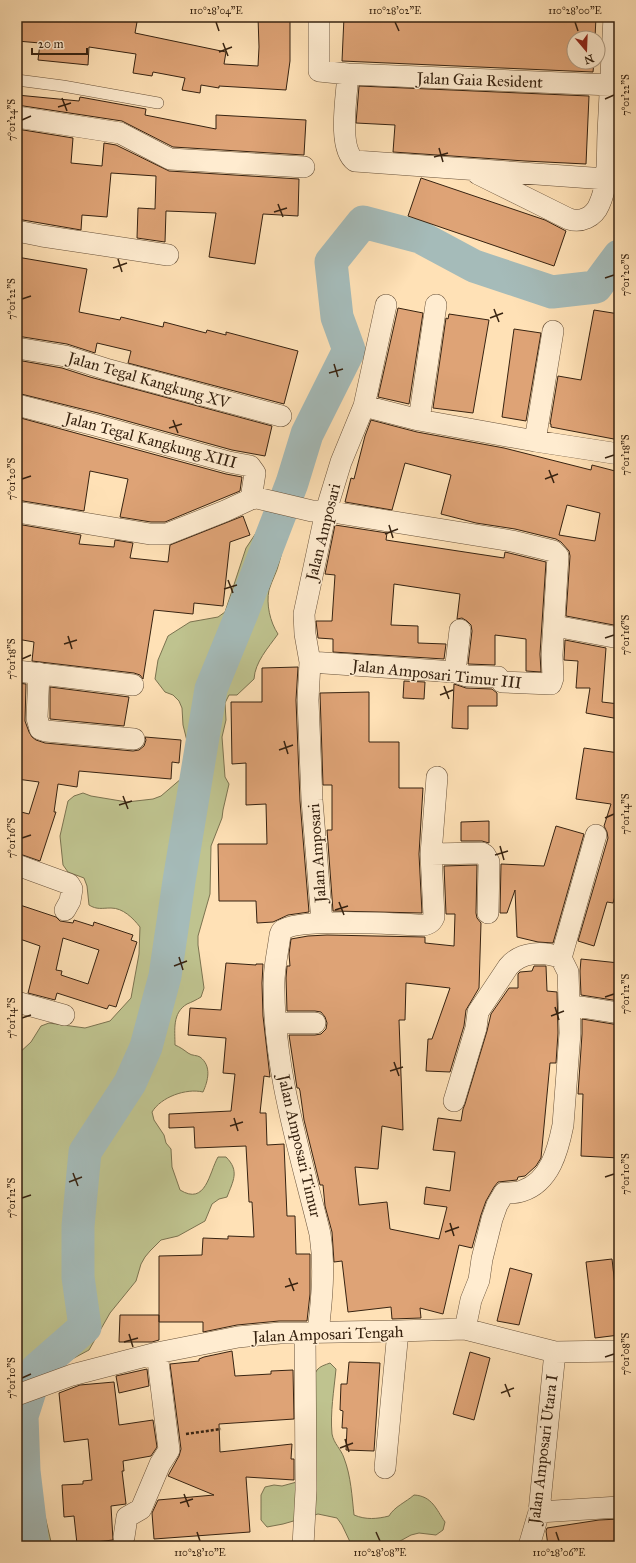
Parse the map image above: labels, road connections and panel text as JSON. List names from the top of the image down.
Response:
{
  "streets": {
    "street": [
      "Jalan Gaia Resident",
      "Jalan Tegal Kangkung XV",
      "Jalan Tegal Kangkung XIII",
      "Jalan Amposari",
      "Jalan Amposari Timur III",
      "Jalan Amposari Timur",
      "Jalan Amposari Tengah",
      "Jalan Amposari Utara I"
    ]
  },
  "crossings": [
    ["Jalan Amposari", "Jalan Amposari Timur III"],
    ["Jalan Amposari", "Jalan Amposari Timur"],
    ["Jalan Amposari Timur", "Jalan Amposari Tengah"],
    ["Jalan Amposari Tengah", "Jalan Amposari Utara I"]
  ],
  "scale_bar": "20 m",
  "north": "bottom",
  "coordinates": [
    "110°28'04\"E",
    "110°28'02\"E",
    "110°28'00\"E",
    "7°01'22\"S",
    "7°01'24\"S",
    "7°01'20\"S",
    "7°01'18\"S",
    "7°01'16\"S",
    "7°01'14\"S",
    "7°01'12\"S",
    "7°01'10\"S",
    "7°01'08\"S",
    "110°28'10\"E",
    "110°28'08\"E",
    "110°28'06\"E"
  ]
}
